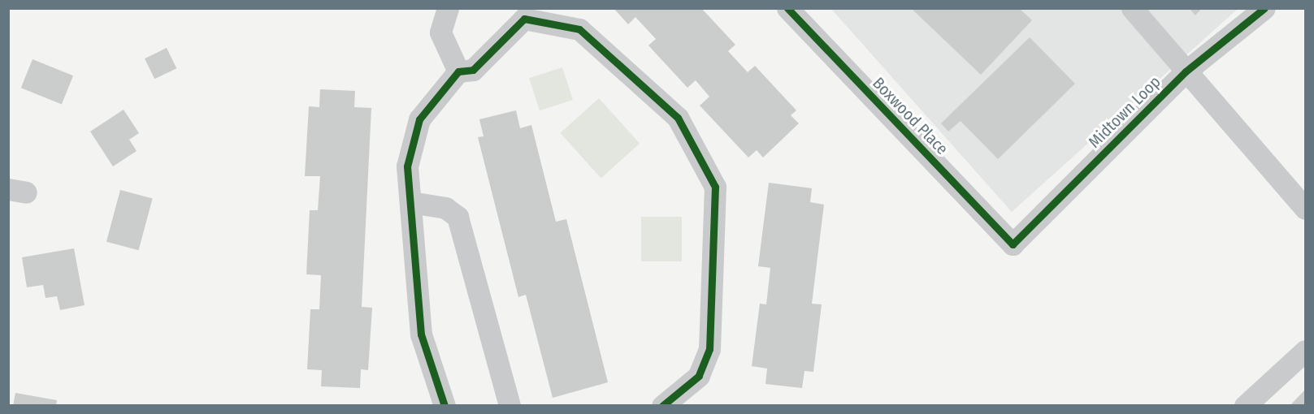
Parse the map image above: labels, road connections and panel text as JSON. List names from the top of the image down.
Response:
{
  "streets": {
    "street": ["Midtown Loop", "Boxwood Place"]
  },
  "crossings": [
    ["Midtown Loop", "Boxwood Place"]
  ]
}
